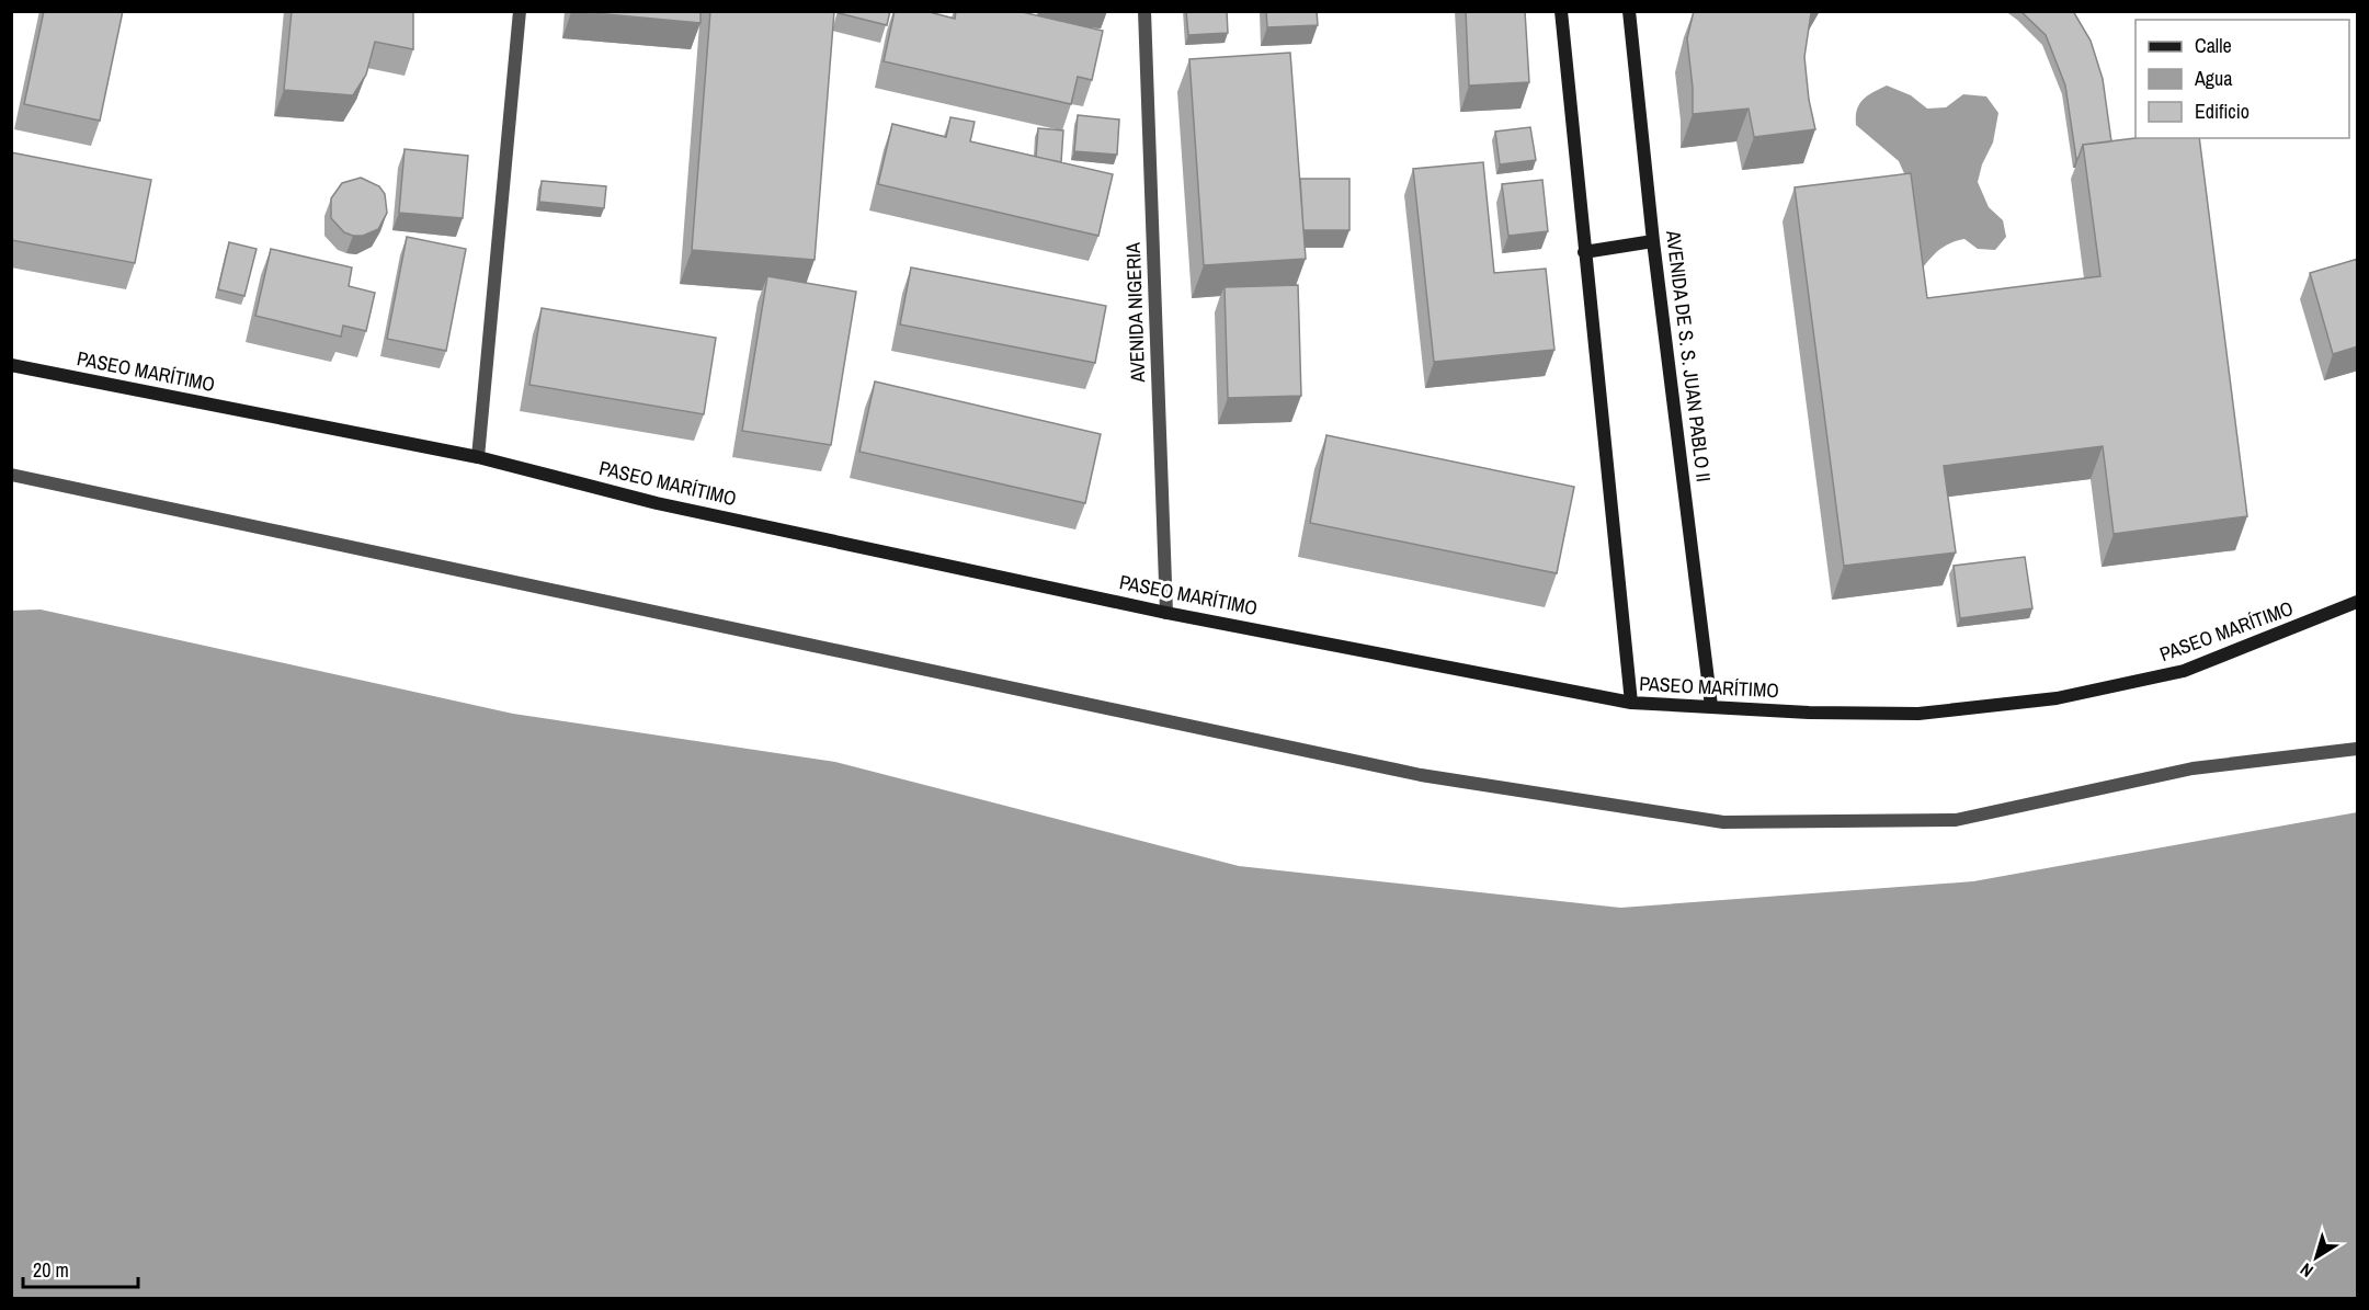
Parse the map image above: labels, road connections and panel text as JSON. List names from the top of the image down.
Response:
{
  "streets": {
    "street": ["AVENIDA NIGERIA", "AVENIDA DE S. S. JUAN PABLO II", "PASEO MARÍTIMO"]
  },
  "crossings": [
    ["AVENIDA NIGERIA", "PASEO MARÍTIMO"],
    ["AVENIDA DE S. S. JUAN PABLO II", "PASEO MARÍTIMO"]
  ],
  "legend": ["Calle", "Agua", "Edificio"],
  "scale_bar": "20 m",
  "north": "bottom left"
}
